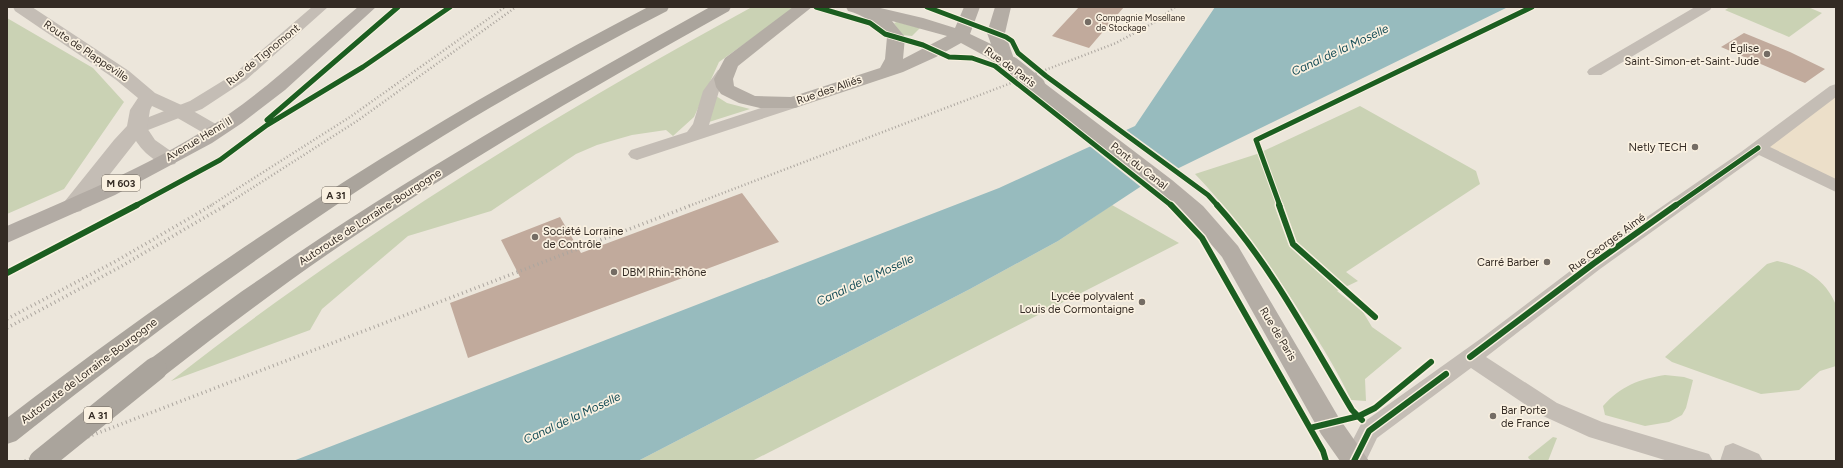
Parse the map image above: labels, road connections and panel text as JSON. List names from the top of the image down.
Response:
{
  "streets": {
    "highway": ["A 31", "Autoroute de Lorraine-Bourgogne"],
    "main road": [
      "Rue de Paris",
      "Rue des Alliés",
      "Avenue Henri II",
      "Pont du Canal",
      "M 603"
    ],
    "street": ["Route de Plappeville", "Rue de Tignomont", "Rue Georges Aimé"]
  },
  "crossings": [
    ["Route de Plappeville", "Rue de Tignomont"],
    ["Route de Plappeville", "Avenue Henri II"],
    ["Rue de Paris", "Rue des Alliés"],
    ["Rue de Paris", "Pont du Canal"],
    ["Rue de Paris", "Rue Georges Aimé"]
  ],
  "water": ["Canal de la Moselle"],
  "places": [
    "Compagnie Mosellane de Stockage",
    "Église Saint-Simon-et-Saint-Jude",
    "Netly TECH",
    "Société Lorraine de Contrôle",
    "Carré Barber",
    "DBM Rhin-Rhône",
    "Lycée polyvalent Louis de Cormontaigne",
    "Bar Porte de France"
  ]
}
